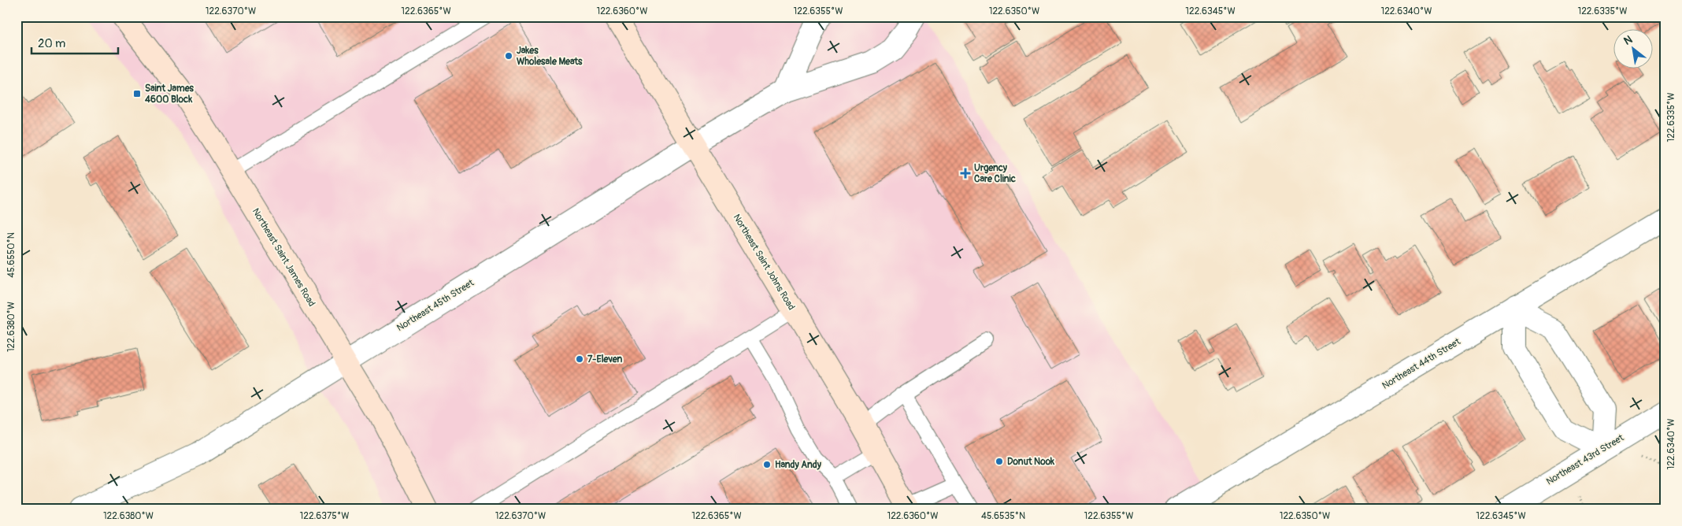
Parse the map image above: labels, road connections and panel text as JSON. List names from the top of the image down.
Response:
{
  "streets": {
    "main road": ["Northeast Saint James Road", "Northeast Saint Johns Road"],
    "street": ["Northeast 45th Street", "Northeast 44th Street", "Northeast 43rd Street"]
  },
  "crossings": [
    ["Northeast Saint James Road", "Northeast 45th Street"],
    ["Northeast Saint Johns Road", "Northeast 45th Street"]
  ],
  "places": {
    "other": [
      "Jakes Wholesale Meats",
      "7-Eleven",
      "Donut Nook",
      "Handy Andy"
    ],
    "transit": ["Saint James 4600 Block"],
    "health": ["Urgency Care Clinic"]
  },
  "scale_bar": "20 m",
  "north": "top left",
  "coordinates": [
    "122.6370°W",
    "122.6365°W",
    "122.6360°W",
    "122.6355°W",
    "122.6350°W",
    "122.6345°W",
    "122.6340°W",
    "122.6335°W",
    "45.6550°N",
    "122.6380°W",
    "122.6375°W",
    "45.6535°N"
  ]
}
